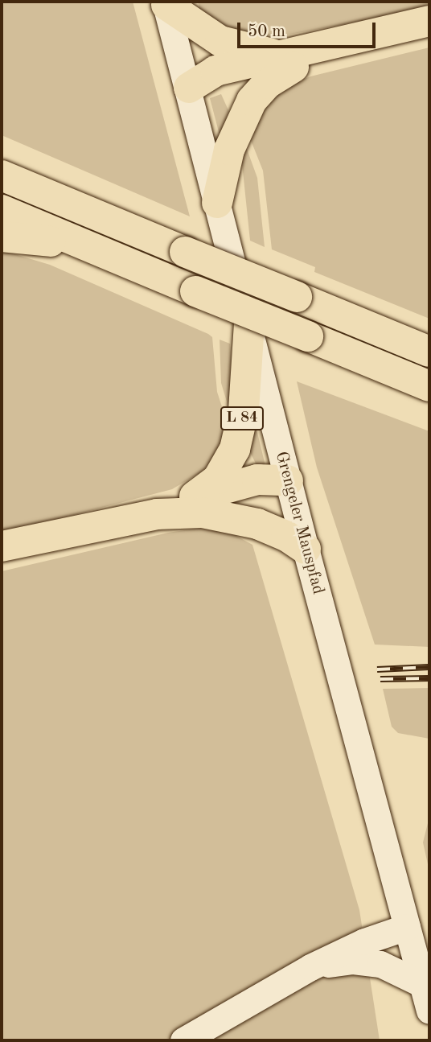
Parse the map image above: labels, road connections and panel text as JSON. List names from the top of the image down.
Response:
{
  "streets": {
    "highway": ["L 84"],
    "main road": ["Grengeler Mauspfad"]
  },
  "crossings": [
    ["L 84", "Grengeler Mauspfad"]
  ],
  "scale_bar": "50 m"
}
